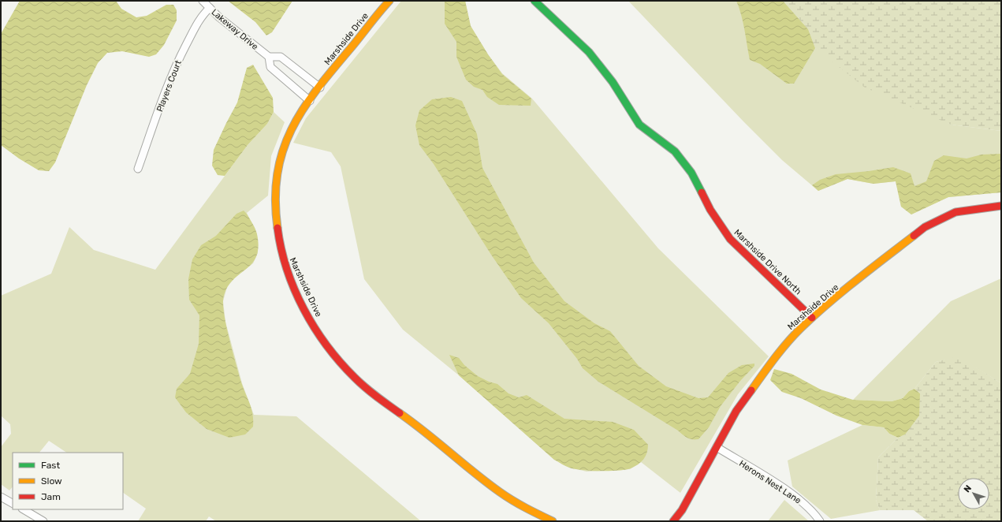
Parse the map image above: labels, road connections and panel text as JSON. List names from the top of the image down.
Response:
{
  "streets": {
    "street": [
      "Lakeway Drive",
      "Marshside Drive",
      "Players Court",
      "Marshside Drive North",
      "Herons Nest Lane"
    ]
  },
  "crossings": [
    ["Lakeway Drive", "Marshside Drive"],
    ["Lakeway Drive", "Players Court"],
    ["Marshside Drive", "Marshside Drive North"],
    ["Marshside Drive", "Herons Nest Lane"]
  ],
  "legend": ["Fast", "Slow", "Jam"],
  "north": "top left"
}
